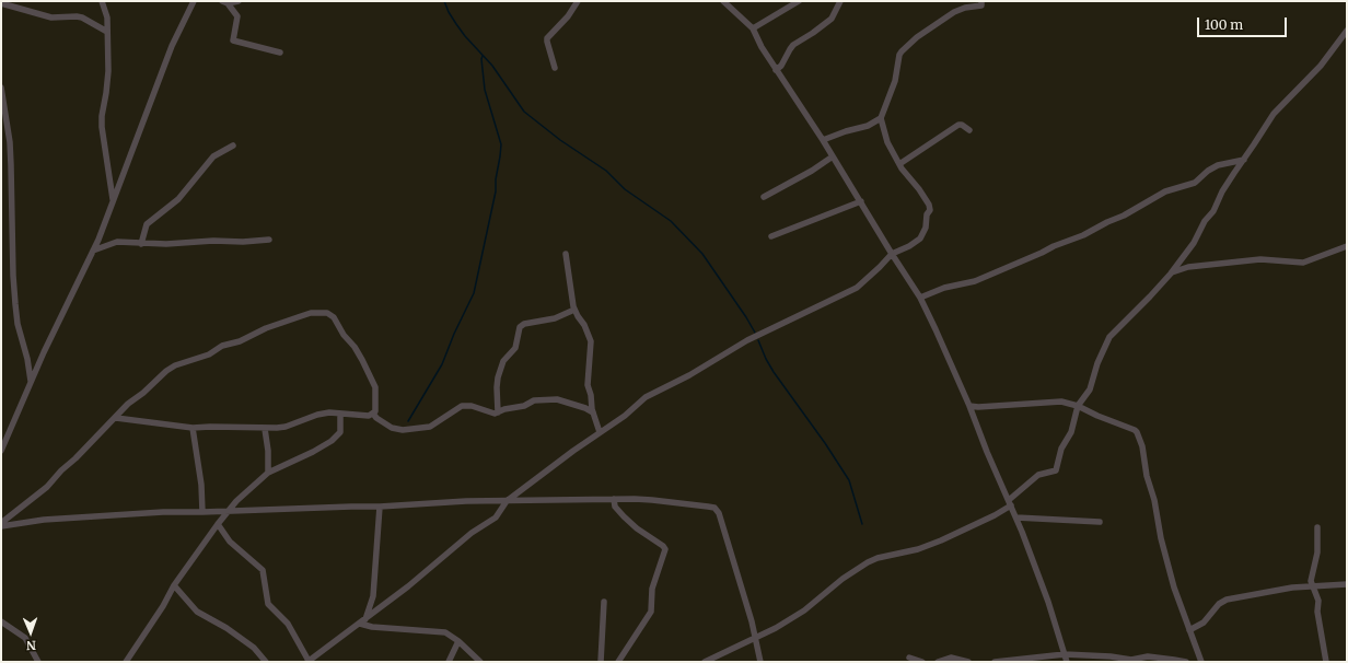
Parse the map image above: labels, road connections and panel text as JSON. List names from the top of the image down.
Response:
{
  "scale_bar": "100 m",
  "north": "bottom"
}
